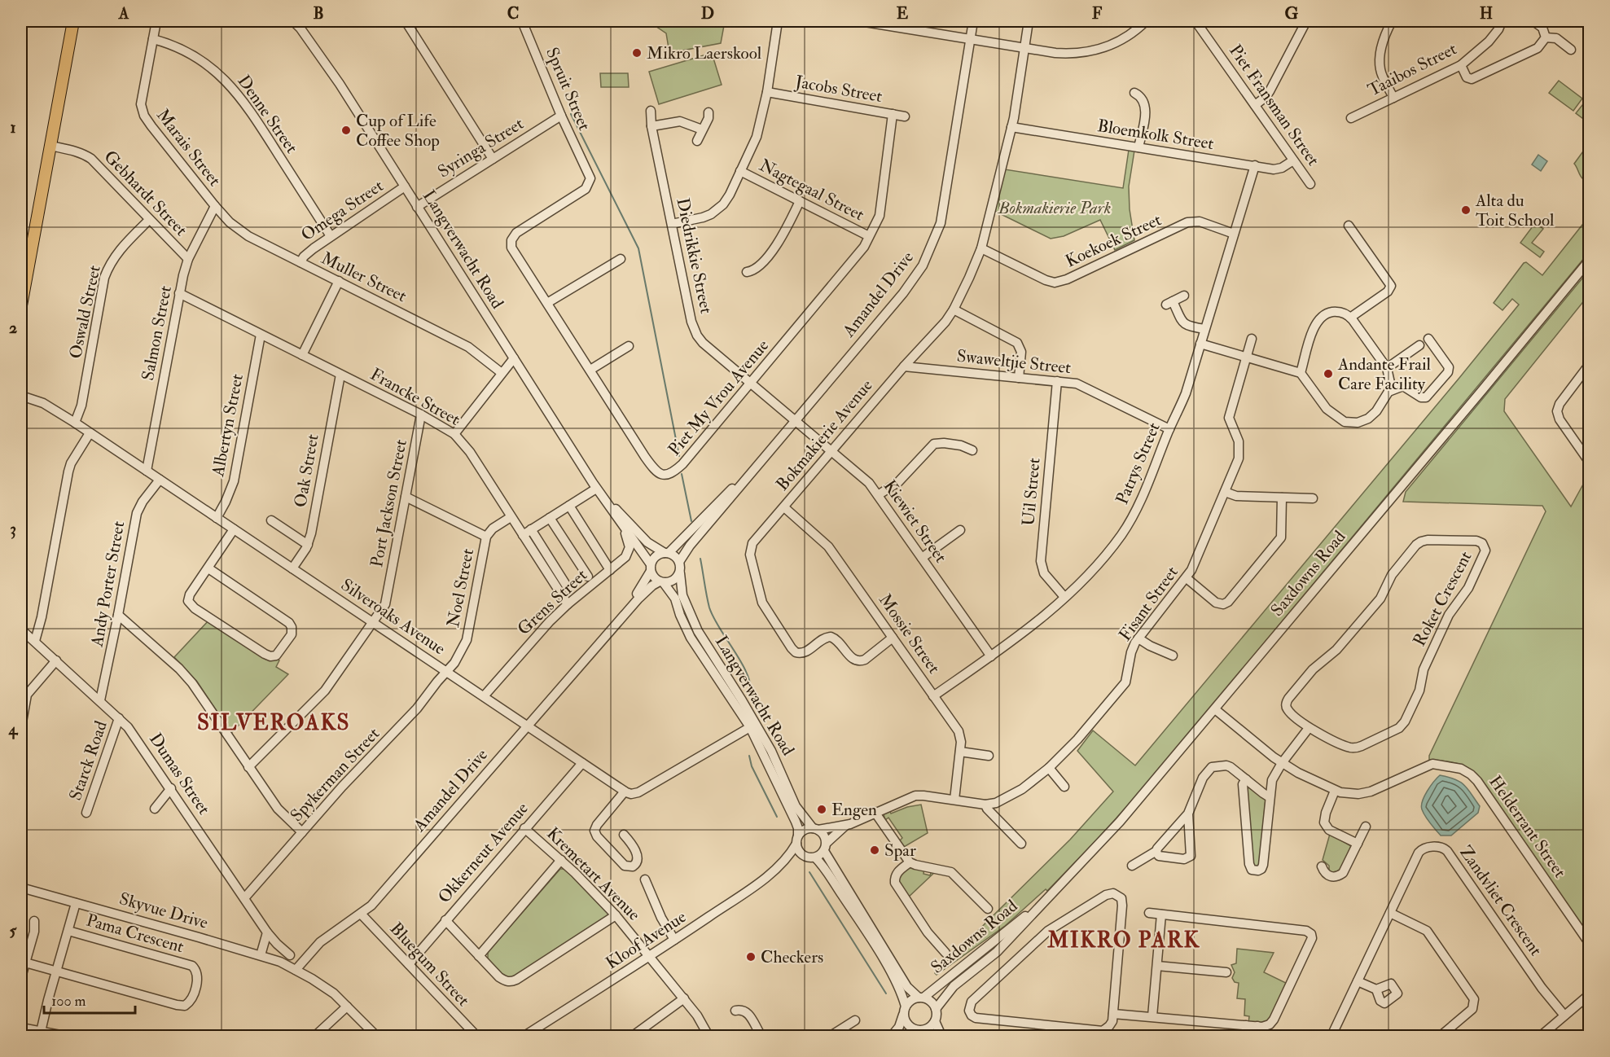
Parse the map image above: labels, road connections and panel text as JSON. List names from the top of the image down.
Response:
{
  "streets": {
    "street": [
      "Taaibos Street",
      "Spruit Street",
      "Jacobs Street",
      "Piet Fransman Street",
      "Denne Street",
      "Bloemkolk Street",
      "Marais Street",
      "Syringa Street",
      "Nagtegaal Street",
      "Gebhardt Street",
      "Omega Street",
      "Koekoek Street",
      "Langverwacht Road",
      "Diedrikkie Street",
      "Muller Street",
      "Amandel Drive",
      "Oswald Street",
      "Salmon Street",
      "Swaweltjie Street",
      "Francke Street",
      "Piet My Vrou Avenue",
      "Albertyn Street",
      "Bokmakierie Avenue",
      "Patrys Street",
      "Oak Street",
      "Uil Street",
      "Port Jackson Street",
      "Kiewiet Street",
      "Saxdowns Road",
      "Andy Porter Street",
      "Noel Street",
      "Roket Crescent",
      "Grens Street",
      "Fisant Street",
      "Silveroaks Avenue",
      "Mossie Street",
      "Starck Road",
      "Dumas Street",
      "Spykerman Street",
      "Helderrant Street",
      "Okkerneut Avenue",
      "Kremetart Avenue",
      "Zandvliet Crescent",
      "Skyvue Drive",
      "Pama Crescent",
      "Kloof Avenue",
      "Bluegum Street"
    ]
  },
  "crossings": [
    ["Spruit Street", "Syringa Street"],
    ["Spruit Street", "Piet My Vrou Avenue"],
    ["Jacobs Street", "Piet My Vrou Avenue"],
    ["Piet Fransman Street", "Bloemkolk Street"],
    ["Denne Street", "Marais Street"],
    ["Denne Street", "Omega Street"],
    ["Bloemkolk Street", "Bokmakierie Avenue"],
    ["Bloemkolk Street", "Patrys Street"],
    ["Marais Street", "Muller Street"],
    ["Marais Street", "Salmon Street"],
    ["Syringa Street", "Langverwacht Road"],
    ["Nagtegaal Street", "Piet My Vrou Avenue"],
    ["Gebhardt Street", "Oswald Street"],
    ["Gebhardt Street", "Salmon Street"],
    ["Omega Street", "Langverwacht Road"],
    ["Omega Street", "Muller Street"],
    ["Koekoek Street", "Bokmakierie Avenue"],
    ["Koekoek Street", "Patrys Street"],
    ["Langverwacht Road", "Amandel Drive"],
    ["Langverwacht Road", "Grens Street"],
    ["Langverwacht Road", "Fisant Street"],
    ["Langverwacht Road", "Kloof Avenue"],
    ["Diedrikkie Street", "Amandel Drive"],
    ["Diedrikkie Street", "Piet My Vrou Avenue"],
    ["Diedrikkie Street", "Kiewiet Street"],
    ["Muller Street", "Salmon Street"],
    ["Amandel Drive", "Kiewiet Street"],
    ["Amandel Drive", "Silveroaks Avenue"],
    ["Amandel Drive", "Skyvue Drive"],
    ["Amandel Drive", "Bluegum Street"],
    ["Oswald Street", "Silveroaks Avenue"],
    ["Salmon Street", "Francke Street"],
    ["Salmon Street", "Silveroaks Avenue"],
    ["Swaweltjie Street", "Bokmakierie Avenue"],
    ["Swaweltjie Street", "Patrys Street"],
    ["Swaweltjie Street", "Uil Street"],
    ["Francke Street", "Albertyn Street"],
    ["Francke Street", "Oak Street"],
    ["Francke Street", "Port Jackson Street"],
    ["Francke Street", "Noel Street"],
    ["Francke Street", "Grens Street"],
    ["Albertyn Street", "Silveroaks Avenue"],
    ["Bokmakierie Avenue", "Kiewiet Street"],
    ["Bokmakierie Avenue", "Mossie Street"],
    ["Patrys Street", "Uil Street"],
    ["Patrys Street", "Kiewiet Street"],
    ["Patrys Street", "Mossie Street"],
    ["Oak Street", "Silveroaks Avenue"],
    ["Port Jackson Street", "Silveroaks Avenue"],
    ["Saxdowns Road", "Helderrant Street"],
    ["Andy Porter Street", "Silveroaks Avenue"],
    ["Andy Porter Street", "Dumas Street"],
    ["Noel Street", "Silveroaks Avenue"],
    ["Noel Street", "Spykerman Street"],
    ["Grens Street", "Silveroaks Avenue"],
    ["Fisant Street", "Mossie Street"],
    ["Fisant Street", "Kloof Avenue"],
    ["Silveroaks Avenue", "Spykerman Street"],
    ["Silveroaks Avenue", "Okkerneut Avenue"],
    ["Starck Road", "Dumas Street"],
    ["Dumas Street", "Spykerman Street"],
    ["Okkerneut Avenue", "Kremetart Avenue"],
    ["Okkerneut Avenue", "Bluegum Street"],
    ["Kremetart Avenue", "Kloof Avenue"]
  ],
  "districts": ["SILVEROAKS", "MIKRO PARK"],
  "parks": ["Bokmakierie Park"],
  "places": [
    "Mikro Laerskool",
    "Cup of Life Coffee Shop",
    "Alta du Toit School",
    "Andante Frail Care Facility",
    "Engen",
    "Spar",
    "Checkers"
  ],
  "scale_bar": "100 m",
  "grid": {
    "columns": [
      "A",
      "B",
      "C",
      "D",
      "E",
      "F",
      "G",
      "H"
    ],
    "rows": [
      "1",
      "2",
      "3",
      "4",
      "5"
    ]
  }
}
